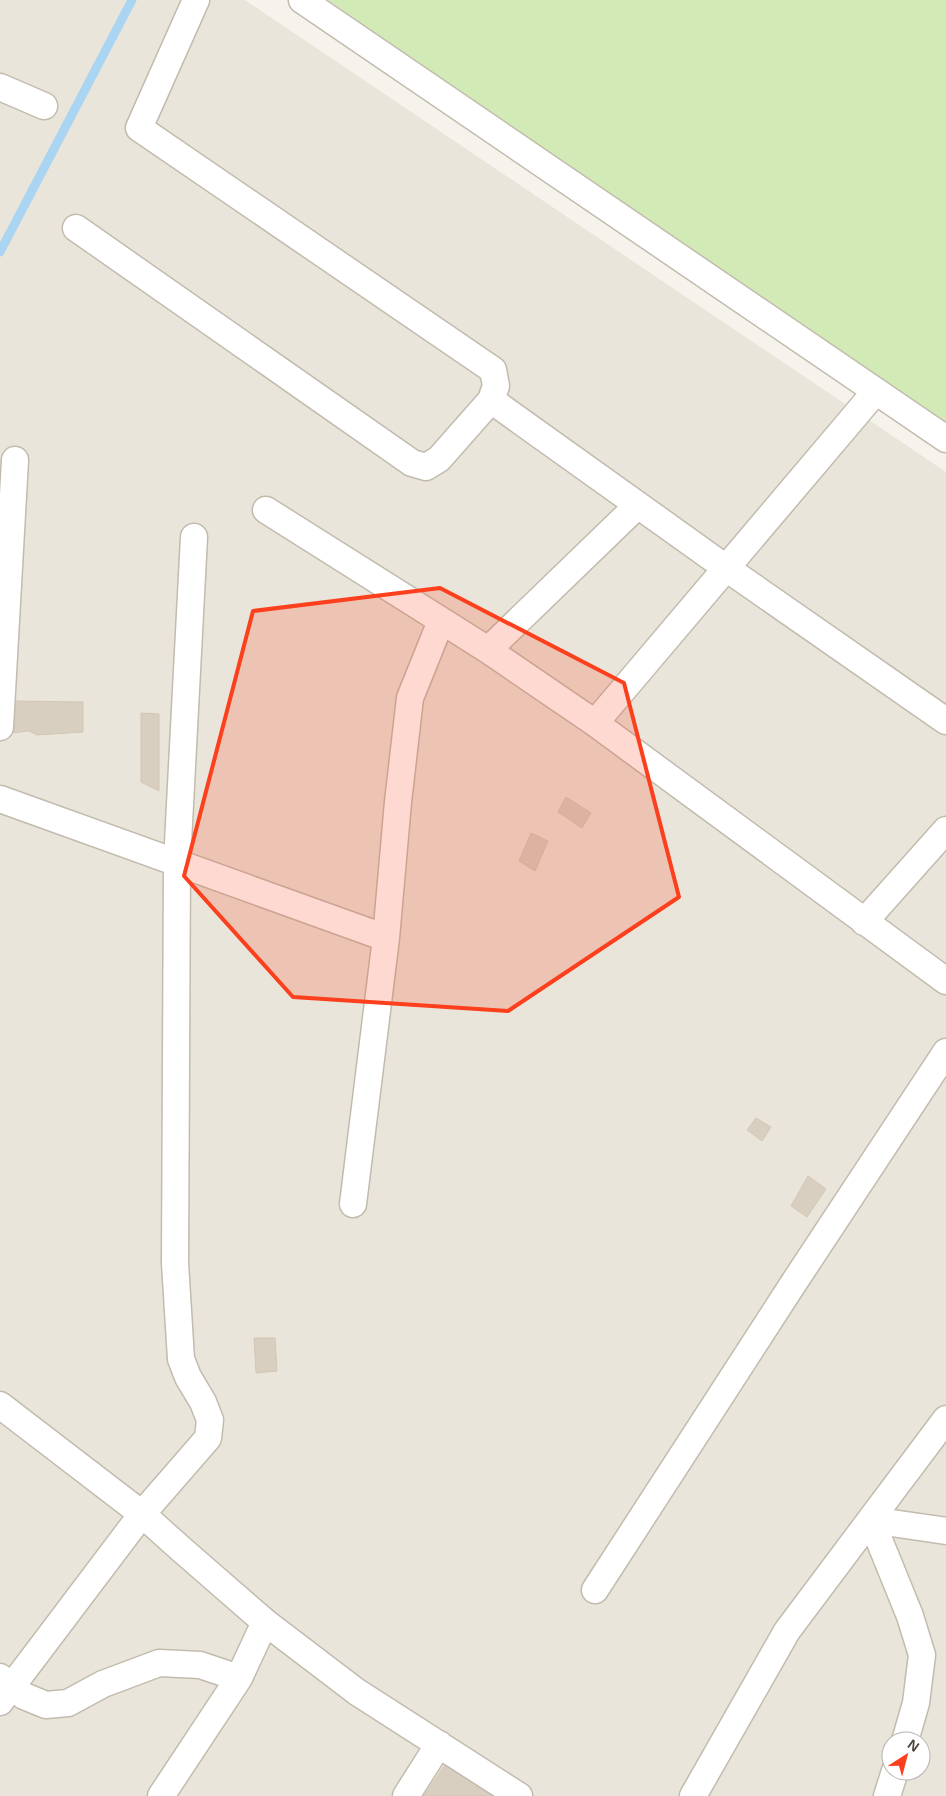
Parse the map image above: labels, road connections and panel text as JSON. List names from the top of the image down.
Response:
{
  "north": "top right"
}
